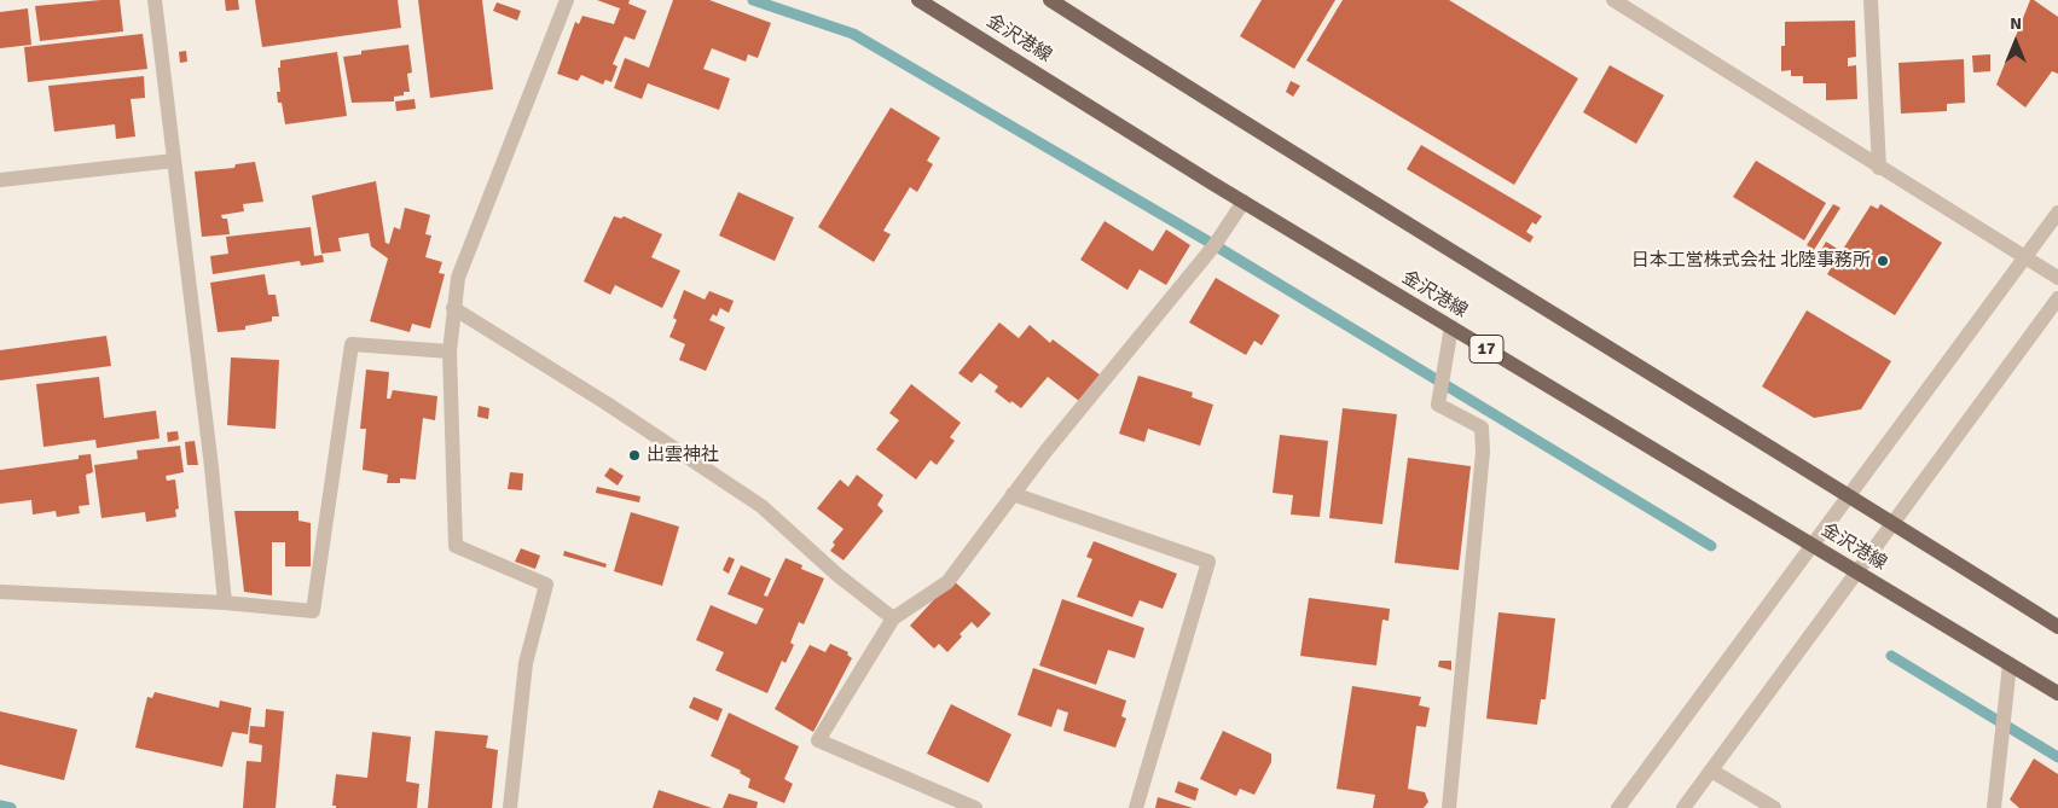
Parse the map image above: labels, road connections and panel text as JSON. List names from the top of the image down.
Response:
{
  "streets": {
    "main road": ["金沢港線", "17"]
  },
  "places": ["日本工営株式会社 北陸事務所", "出雲神社"],
  "north": "top"
}
